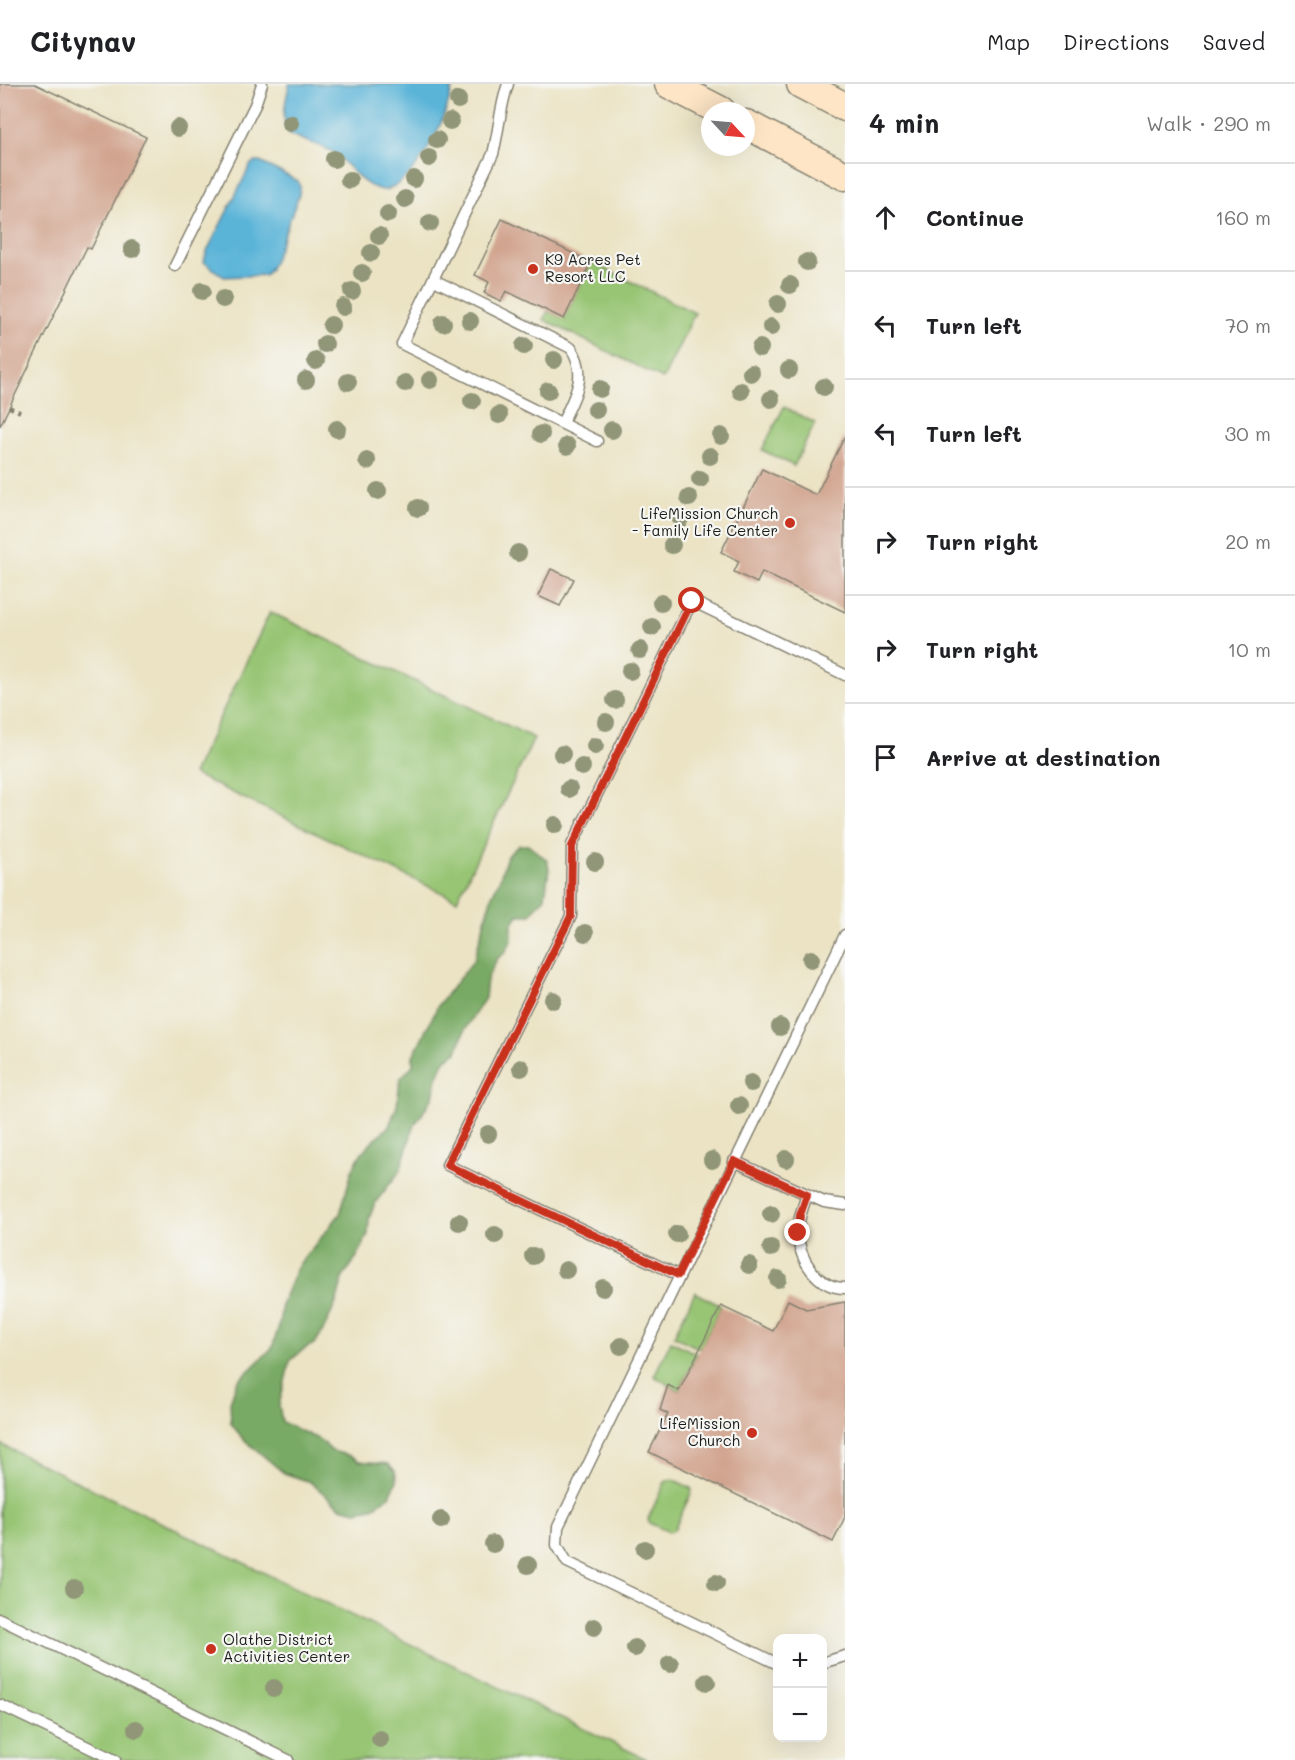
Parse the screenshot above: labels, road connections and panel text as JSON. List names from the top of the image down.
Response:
{
  "places": [
    "K9 Acres Pet Resort LLC",
    "LifeMission Church - Family Life Center",
    "LifeMission Church",
    "Olathe District Activities Center"
  ],
  "north": "bottom right",
  "page": {
    "header": "Citynav",
    "nav": ["Map", "Directions", "Saved"],
    "heading": ["4 min", "Walk · 290 m"],
    "list": [
      ["Continue", "160 m"],
      ["Turn left", "70 m"],
      ["Turn left", "30 m"],
      ["Turn right", "20 m"],
      ["Turn right", "10 m"],
      "Arrive at destination"
    ],
    "map_buttons": ["+", "−"]
  }
}
